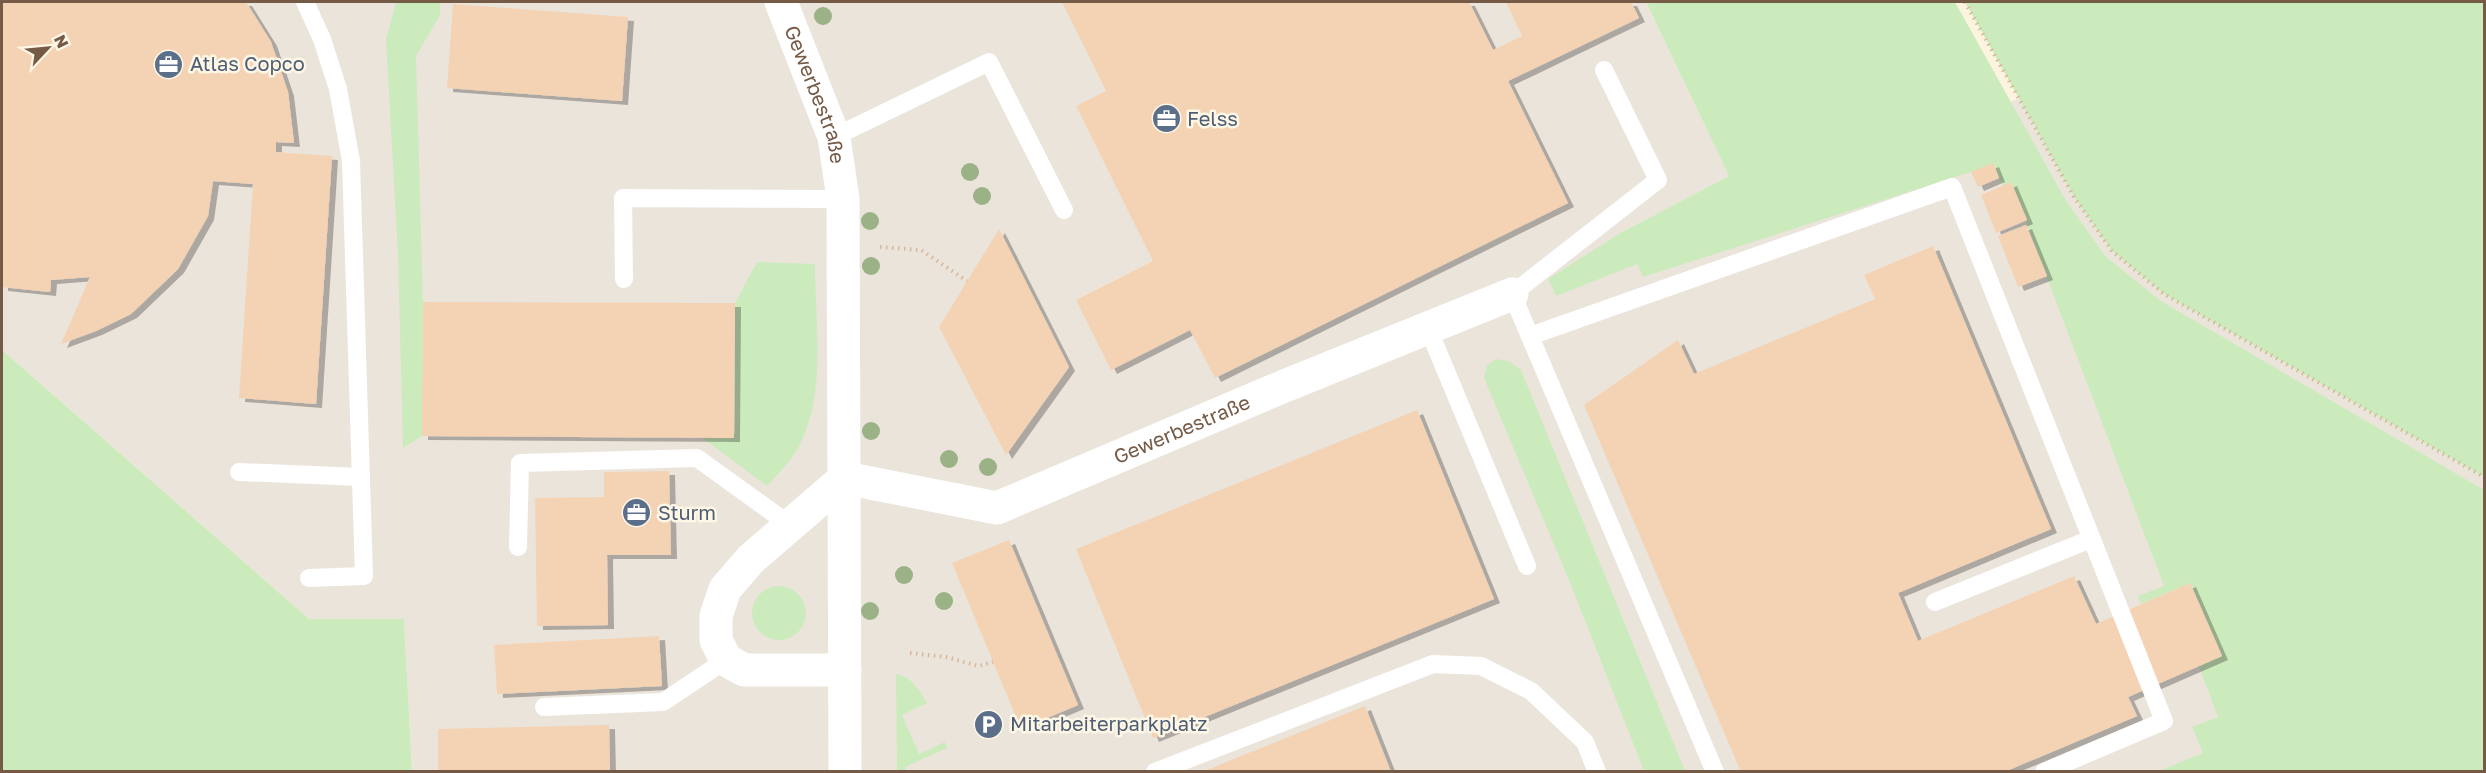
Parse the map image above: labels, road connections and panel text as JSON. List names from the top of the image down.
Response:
{
  "streets": {
    "street": ["Gewerbestraße"]
  },
  "places": {
    "office": ["Atlas Copco", "Felss", "Sturm"],
    "parking": ["Mitarbeiterparkplatz"]
  },
  "north": "top right"
}
